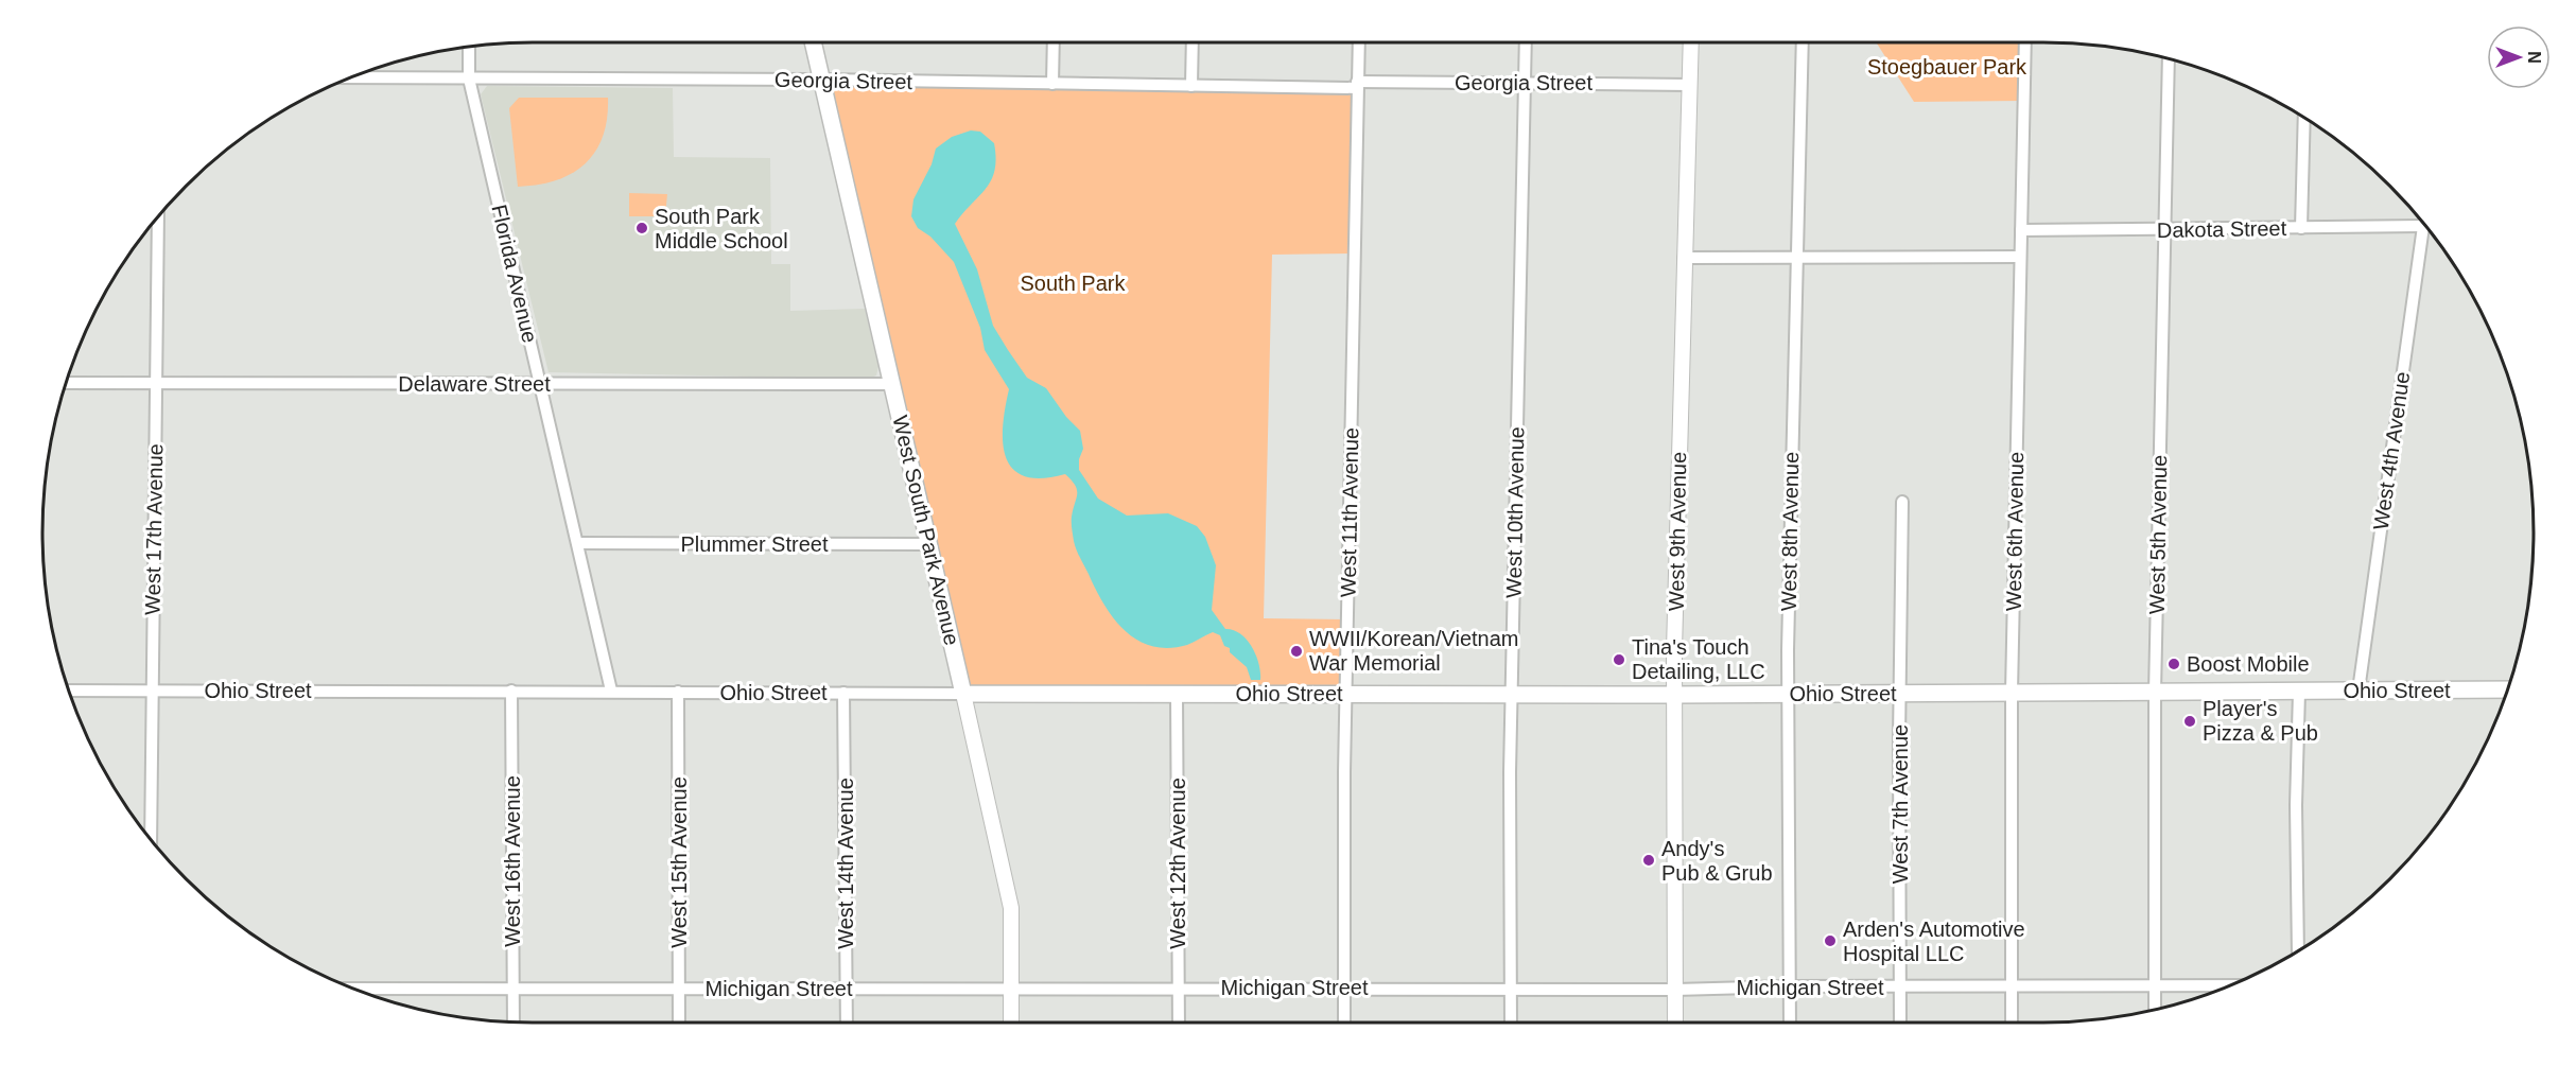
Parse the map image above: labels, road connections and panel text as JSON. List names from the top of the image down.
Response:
{
  "streets": {
    "main road": ["West South Park Avenue", "West 9th Avenue", "Ohio Street"],
    "street": [
      "Georgia Street",
      "Dakota Street",
      "Florida Avenue",
      "Delaware Street",
      "West 4th Avenue",
      "West 11th Avenue",
      "West 10th Avenue",
      "West 17th Avenue",
      "West 8th Avenue",
      "West 6th Avenue",
      "West 5th Avenue",
      "Plummer Street",
      "West 7th Avenue",
      "West 16th Avenue",
      "West 15th Avenue",
      "West 14th Avenue",
      "West 12th Avenue",
      "Michigan Street"
    ]
  },
  "crossings": [
    ["Georgia Street", "Florida Avenue"],
    ["Georgia Street", "West 11th Avenue"],
    ["Georgia Street", "West 10th Avenue"],
    ["Georgia Street", "West South Park Avenue"],
    ["Georgia Street", "West 9th Avenue"],
    ["Dakota Street", "West 4th Avenue"],
    ["Dakota Street", "West 6th Avenue"],
    ["Dakota Street", "West 5th Avenue"],
    ["Florida Avenue", "Delaware Street"],
    ["Florida Avenue", "Plummer Street"],
    ["Florida Avenue", "Ohio Street"],
    ["Delaware Street", "West 17th Avenue"],
    ["Delaware Street", "West South Park Avenue"],
    ["West 4th Avenue", "Ohio Street"],
    ["West 11th Avenue", "Ohio Street"],
    ["West 11th Avenue", "Michigan Street"],
    ["West 10th Avenue", "Ohio Street"],
    ["West 10th Avenue", "Michigan Street"],
    ["West 17th Avenue", "Ohio Street"],
    ["West South Park Avenue", "Plummer Street"],
    ["West South Park Avenue", "Ohio Street"],
    ["West South Park Avenue", "Michigan Street"],
    ["West 9th Avenue", "Ohio Street"],
    ["West 9th Avenue", "Michigan Street"],
    ["West 8th Avenue", "Ohio Street"],
    ["West 8th Avenue", "Michigan Street"],
    ["West 6th Avenue", "Ohio Street"],
    ["West 6th Avenue", "Michigan Street"],
    ["West 5th Avenue", "Ohio Street"],
    ["West 5th Avenue", "Michigan Street"],
    ["Ohio Street", "West 7th Avenue"],
    ["Ohio Street", "West 16th Avenue"],
    ["Ohio Street", "West 15th Avenue"],
    ["Ohio Street", "West 14th Avenue"],
    ["Ohio Street", "West 12th Avenue"],
    ["West 7th Avenue", "Michigan Street"],
    ["West 16th Avenue", "Michigan Street"],
    ["West 15th Avenue", "Michigan Street"],
    ["West 14th Avenue", "Michigan Street"],
    ["West 12th Avenue", "Michigan Street"]
  ],
  "parks": ["Stoegbauer Park", "South Park"],
  "places": [
    "South Park Middle School",
    "WWII/Korean/Vietnam War Memorial",
    "Tina's Touch Detailing, LLC",
    "Boost Mobile",
    "Player's Pizza & Pub",
    "Andy's Pub & Grub",
    "Arden's Automotive Hospital LLC"
  ],
  "north": "right"
}
